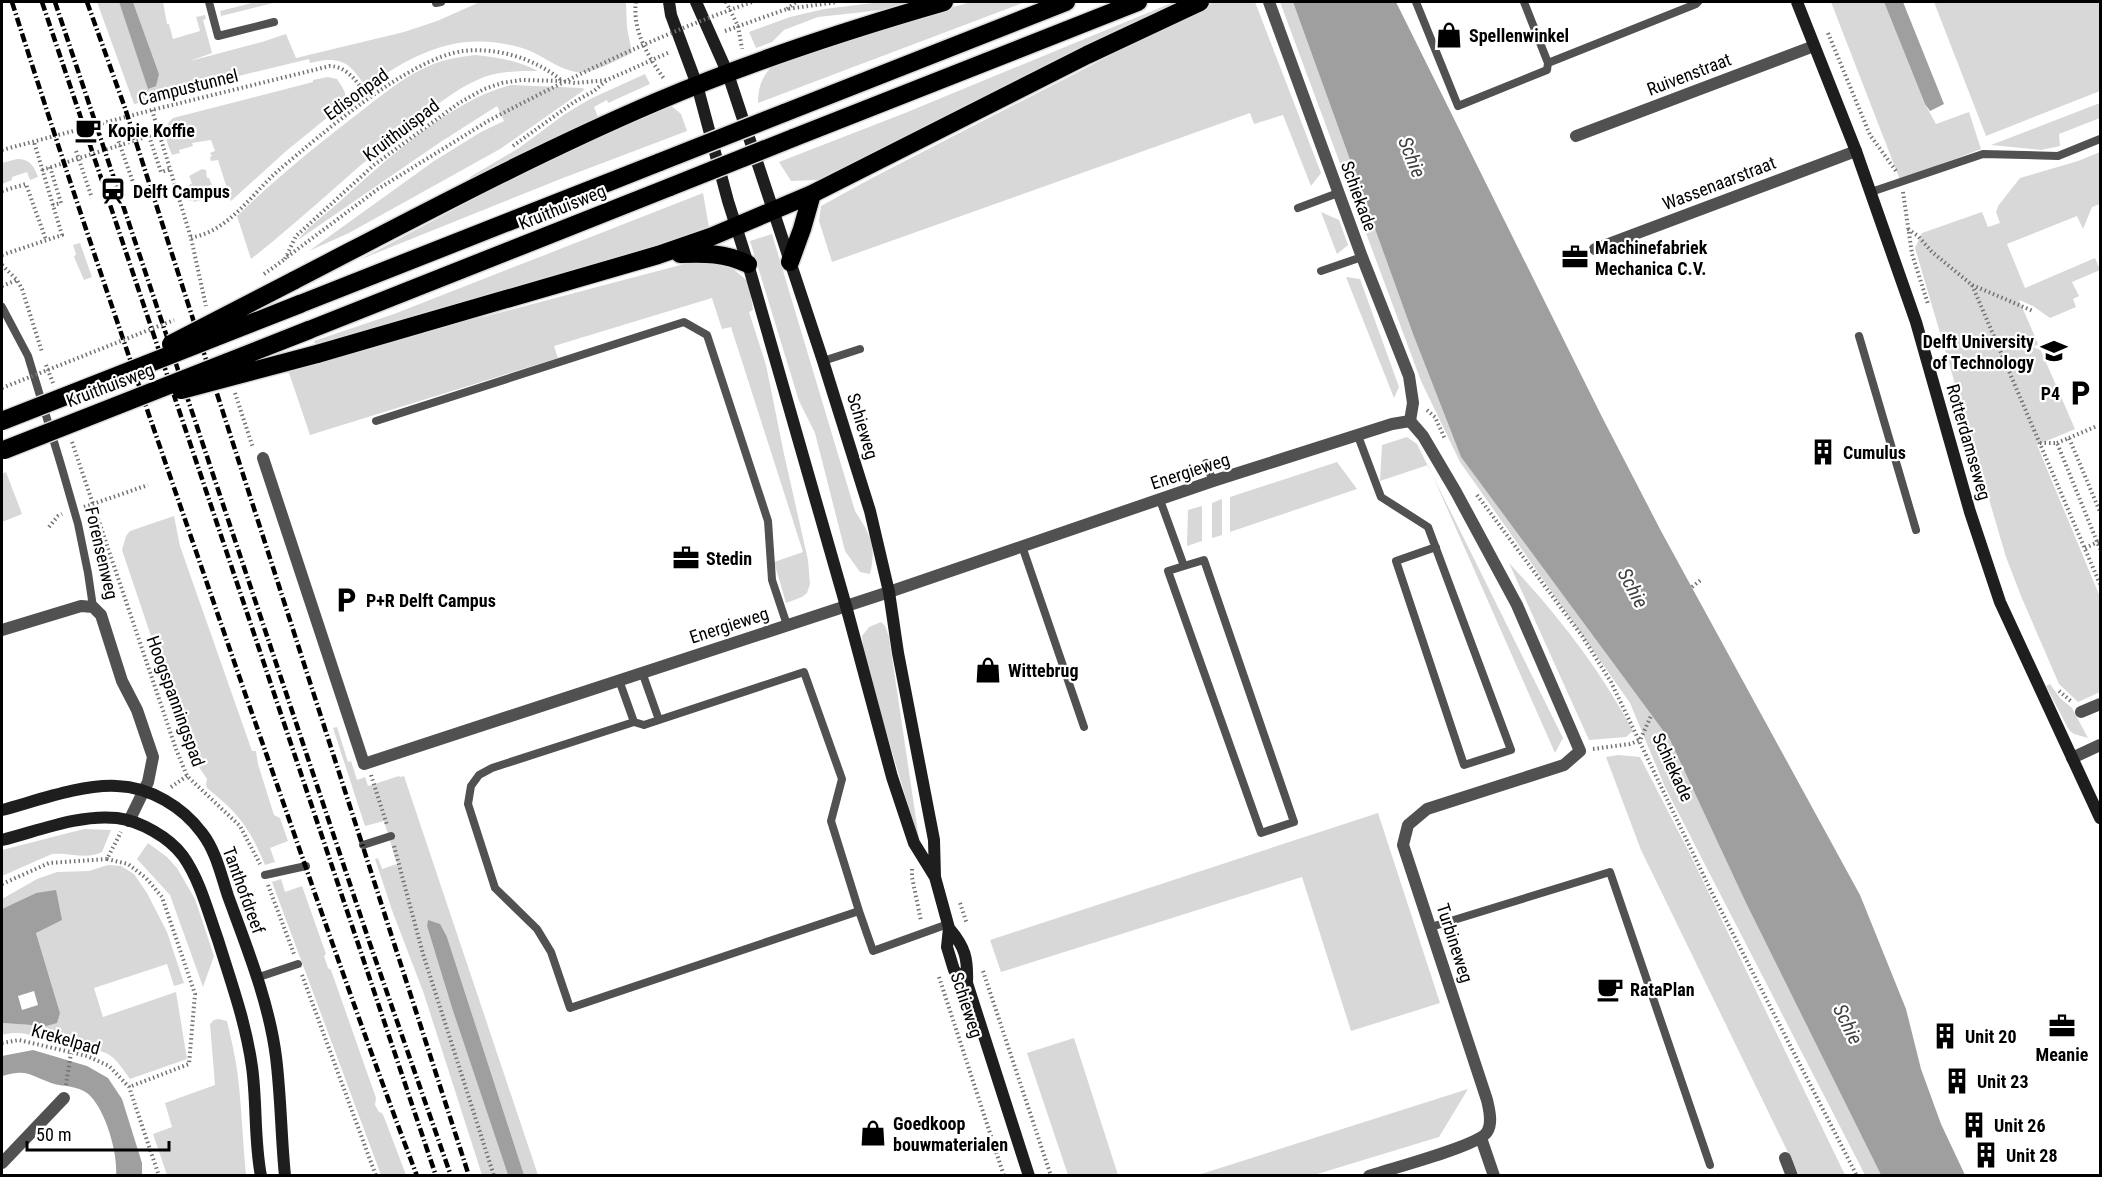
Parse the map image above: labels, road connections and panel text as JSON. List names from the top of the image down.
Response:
{
  "streets": {
    "highway": ["Kruithuisweg"],
    "street": [
      "Ruivenstraat",
      "Wassenaarstraat",
      "Schiekade",
      "Schieweg",
      "Rotterdamseweg",
      "Energieweg",
      "Forensenweg",
      "Tanthofdreef",
      "Turbineweg"
    ],
    "path": [
      "Campustunnel",
      "Edisonpad",
      "Kruithuispad",
      "Hoogspanningspad",
      "Krekelpad"
    ]
  },
  "crossings": [
    ["Ruivenstraat", "Rotterdamseweg"],
    ["Campustunnel", "Edisonpad"],
    ["Edisonpad", "Kruithuispad"],
    ["Wassenaarstraat", "Rotterdamseweg"],
    ["Schiekade", "Energieweg"],
    ["Schieweg", "Energieweg"],
    ["Forensenweg", "Tanthofdreef"]
  ],
  "water": ["Schie"],
  "places": {
    "shop": ["Spellenwinkel", "Wittebrug", "Goedkoop bouwmaterialen"],
    "cafe": ["Kopie Koffie", "RataPlan"],
    "station": ["Delft Campus"],
    "office": ["Machinefabriek Mechanica C.V.", "Stedin", "Meanie"],
    "school or university": ["Delft University of Technology"],
    "parking": ["P4", "P+R Delft Campus"],
    "building": [
      "Cumulus",
      "Unit 20",
      "Unit 23",
      "Unit 26",
      "Unit 28"
    ]
  },
  "scale_bar": "50 m"
}
